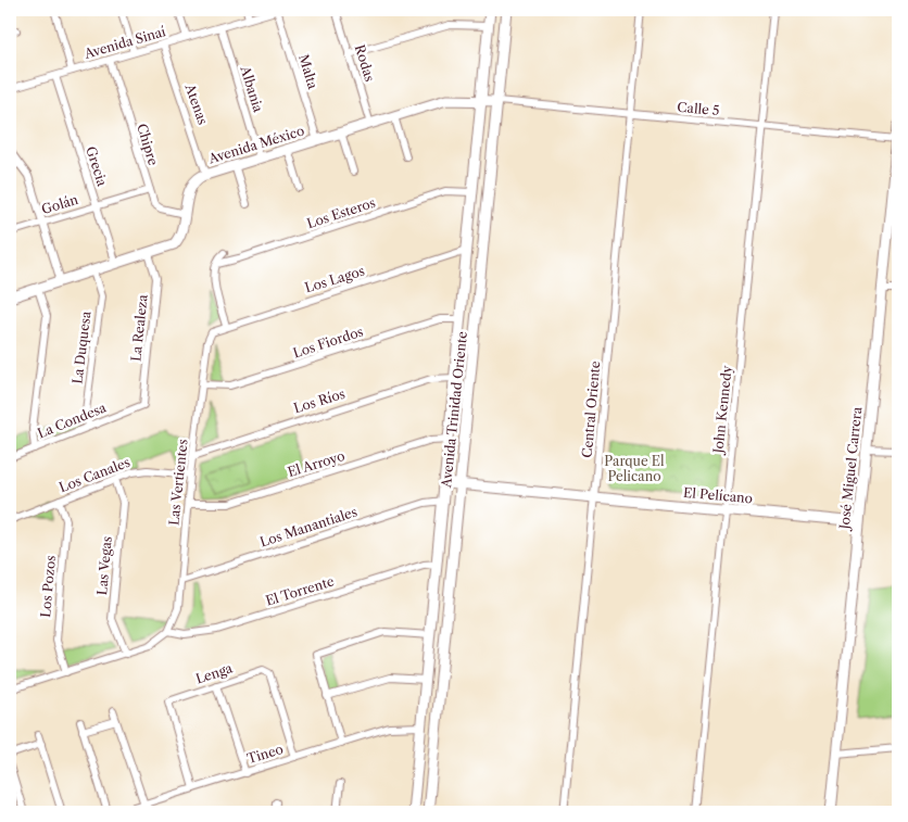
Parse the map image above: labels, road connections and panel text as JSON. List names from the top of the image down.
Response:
{
  "streets": {
    "street": [
      "Avenida Sinaí",
      "Rodas",
      "Malta",
      "Albania",
      "Atenas",
      "Calle 5",
      "Chipre",
      "Avenida México",
      "Grecia",
      "Golán",
      "Los Esteros",
      "Los Lagos",
      "La Realeza",
      "Los Fiordos",
      "La Duquesa",
      "Los Ríos",
      "Avenida Trinidad Oriente",
      "Central Oriente",
      "John Kennedy",
      "La Condesa",
      "El Arroyo",
      "José Miguel Carrera",
      "Los Canales",
      "Las Vertientes",
      "El Pelícano",
      "Los Manantiales",
      "Las Vegas",
      "Los Pozos",
      "El Torrente",
      "Lenga",
      "Tineo"
    ]
  },
  "crossings": [
    ["Avenida Sinaí", "Malta"],
    ["Avenida Sinaí", "Albania"],
    ["Avenida Sinaí", "Atenas"],
    ["Avenida Sinaí", "Chipre"],
    ["Avenida Sinaí", "Grecia"],
    ["Rodas", "Avenida México"],
    ["Malta", "Avenida México"],
    ["Albania", "Avenida México"],
    ["Atenas", "Avenida México"],
    ["Calle 5", "Avenida México"],
    ["Calle 5", "Avenida Trinidad Oriente"],
    ["Calle 5", "Central Oriente"],
    ["Calle 5", "John Kennedy"],
    ["Calle 5", "José Miguel Carrera"],
    ["Chipre", "Avenida México"],
    ["Chipre", "Golán"],
    ["Avenida México", "Grecia"],
    ["Avenida México", "La Realeza"],
    ["Avenida México", "La Duquesa"],
    ["Avenida México", "Avenida Trinidad Oriente"],
    ["Grecia", "Golán"],
    ["Los Esteros", "Avenida Trinidad Oriente"],
    ["Los Lagos", "Avenida Trinidad Oriente"],
    ["Los Lagos", "Las Vertientes"],
    ["La Realeza", "La Condesa"],
    ["Los Fiordos", "Avenida Trinidad Oriente"],
    ["Los Fiordos", "Las Vertientes"],
    ["La Duquesa", "La Condesa"],
    ["Los Ríos", "Avenida Trinidad Oriente"],
    ["Los Ríos", "Las Vertientes"],
    ["Avenida Trinidad Oriente", "El Arroyo"],
    ["Avenida Trinidad Oriente", "El Pelícano"],
    ["Avenida Trinidad Oriente", "Los Manantiales"],
    ["Avenida Trinidad Oriente", "El Torrente"],
    ["Avenida Trinidad Oriente", "Tineo"],
    ["Central Oriente", "El Pelícano"],
    ["John Kennedy", "El Pelícano"],
    ["El Arroyo", "Las Vertientes"],
    ["José Miguel Carrera", "El Pelícano"],
    ["Los Canales", "Las Vertientes"],
    ["Los Canales", "Las Vegas"],
    ["Los Canales", "Los Pozos"],
    ["Las Vertientes", "Los Manantiales"],
    ["Las Vertientes", "El Torrente"],
    ["Lenga", "Tineo"]
  ],
  "parks": ["Parque El Pelicano"]
}
